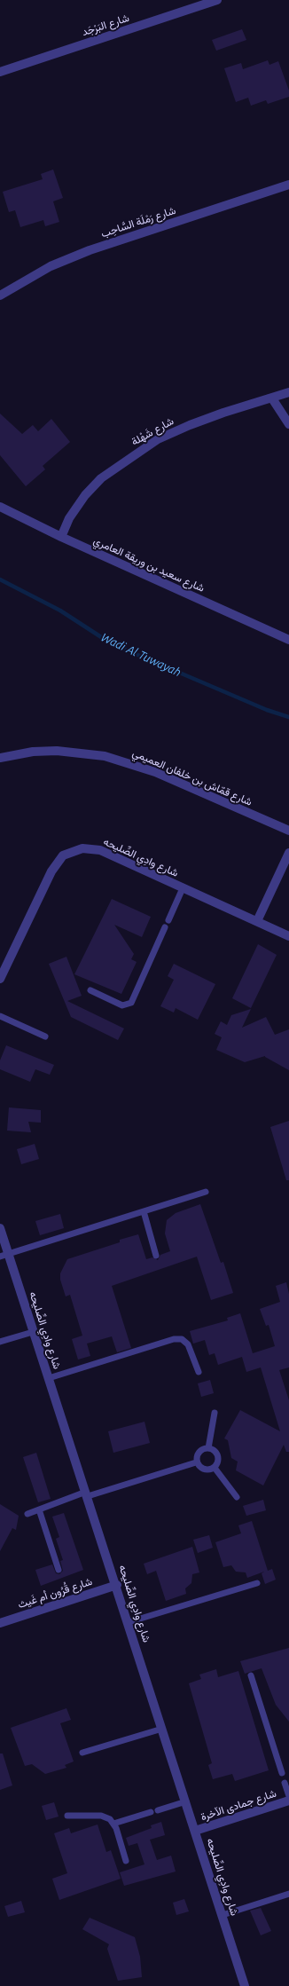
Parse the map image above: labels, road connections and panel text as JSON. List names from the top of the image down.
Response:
{
  "streets": {
    "street": [
      "شارع البَرْجَد",
      "شارع رَمْلَة السَّاحِب",
      "شارع شَهْلة",
      "شارع سعيد بن وريقة العامري",
      "شارع قمّاش بن خلفان العميمي",
      "شارع وادِي الصِّليحه",
      "شارع قُرُون أم غَيث",
      "شارع جمادى الآخرة"
    ]
  },
  "crossings": [
    ["شارع شَهْلة", "شارع سعيد بن وريقة العامري"],
    ["شارع وادِي الصِّليحه", "شارع قُرُون أم غَيث"],
    ["شارع وادِي الصِّليحه", "شارع جمادى الآخرة"]
  ],
  "water": ["Wadi Al Tuwayah"]
}
